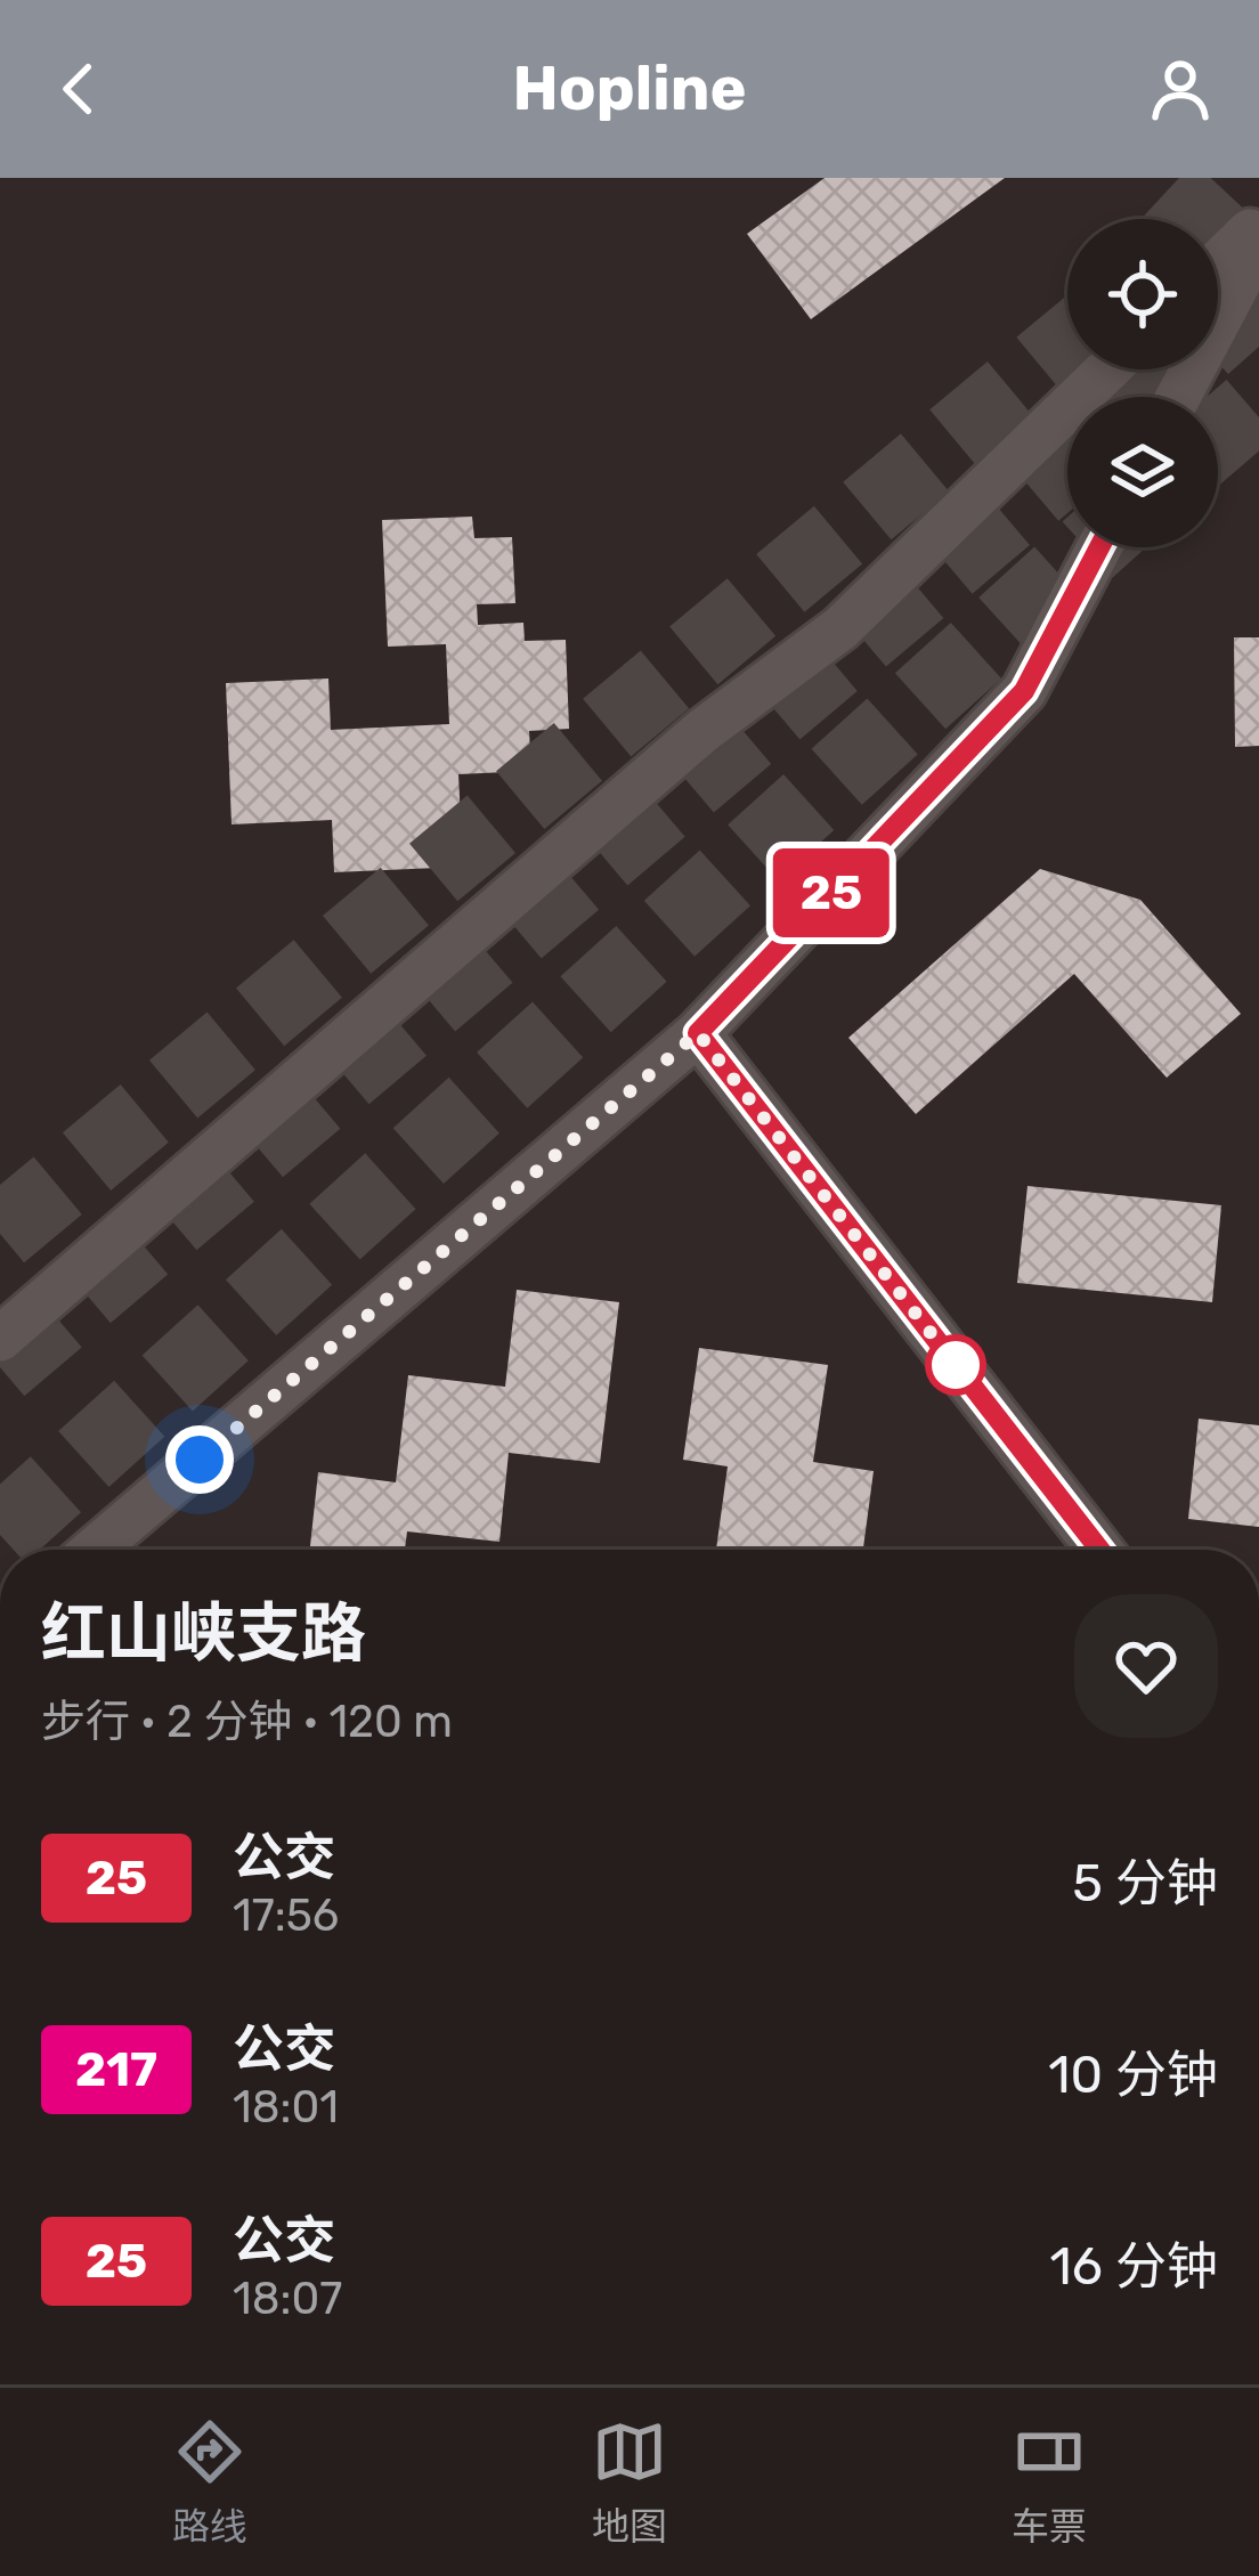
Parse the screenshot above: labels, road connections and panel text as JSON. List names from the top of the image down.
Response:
{
  "lines": ["bus line 25"],
  "page": {
    "header": "Hopline",
    "on_map": "25",
    "heading": ["红山峡支路", "步行 · 2 分钟 · 120 m"],
    "list": [
      {
        "mark": "25",
        "name": "公交",
        "note": "17:56",
        "value": "5 分钟"
      },
      {
        "mark": "217",
        "name": "公交",
        "note": "18:01",
        "value": "10 分钟"
      },
      {
        "mark": "25",
        "name": "公交",
        "note": "18:07",
        "value": "16 分钟"
      }
    ],
    "tabs": ["路线", "地图", "车票"]
  }
}
